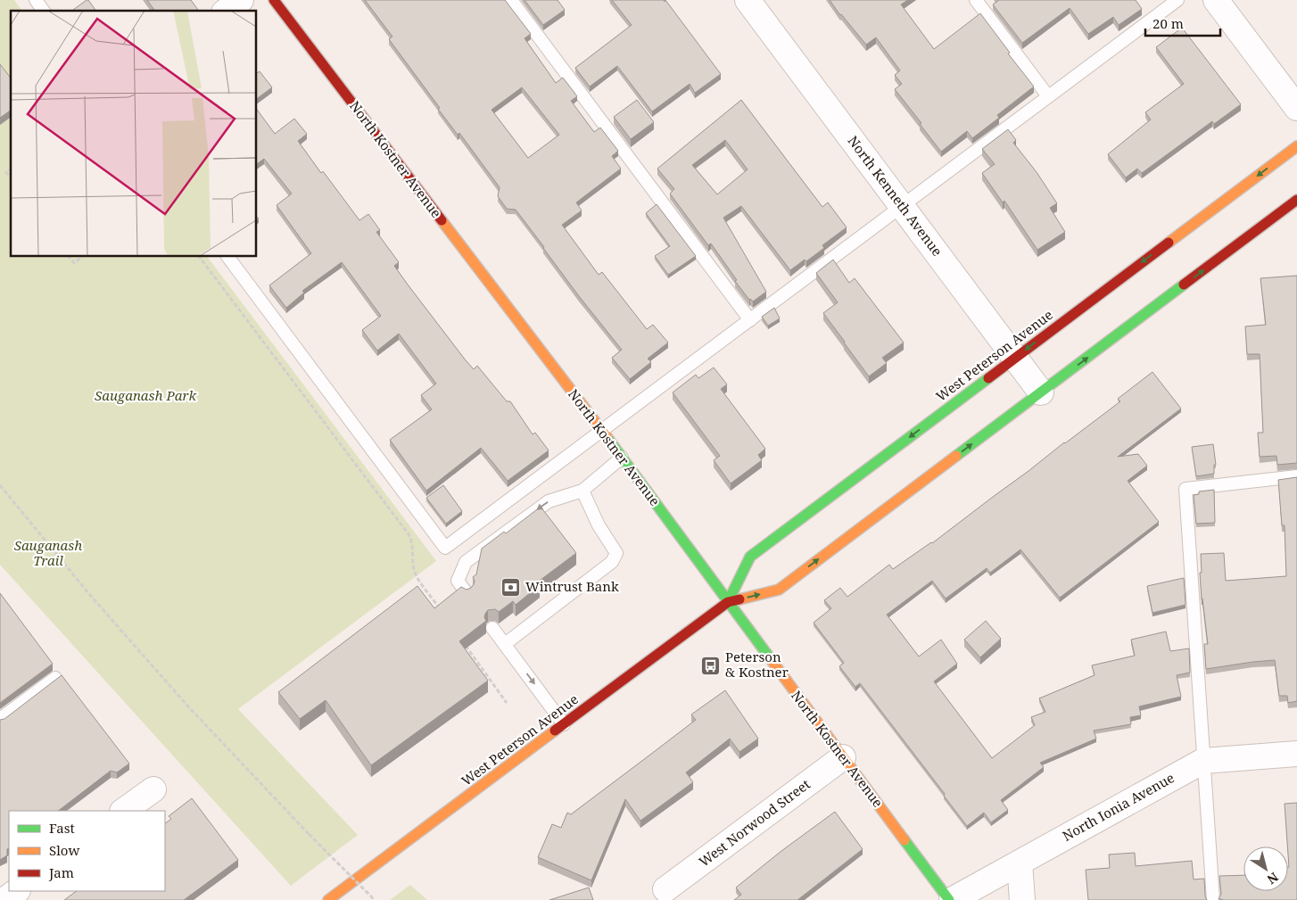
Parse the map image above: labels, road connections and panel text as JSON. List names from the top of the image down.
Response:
{
  "streets": {
    "main road": ["North Kostner Avenue", "West Peterson Avenue"],
    "street": ["North Kenneth Avenue", "North Ionia Avenue", "West Norwood Street"]
  },
  "crossings": [
    ["North Kostner Avenue", "West Peterson Avenue"],
    ["North Kostner Avenue", "North Ionia Avenue"],
    ["North Kostner Avenue", "West Norwood Street"],
    ["North Kenneth Avenue", "West Peterson Avenue"]
  ],
  "parks": ["Sauganash Park", "Sauganash Trail"],
  "places": {
    "bank": ["Wintrust Bank"],
    "bus stop": ["Peterson & Kostner"]
  },
  "legend": ["Fast", "Slow", "Jam"],
  "scale_bar": "20 m",
  "north": "bottom right"
}
